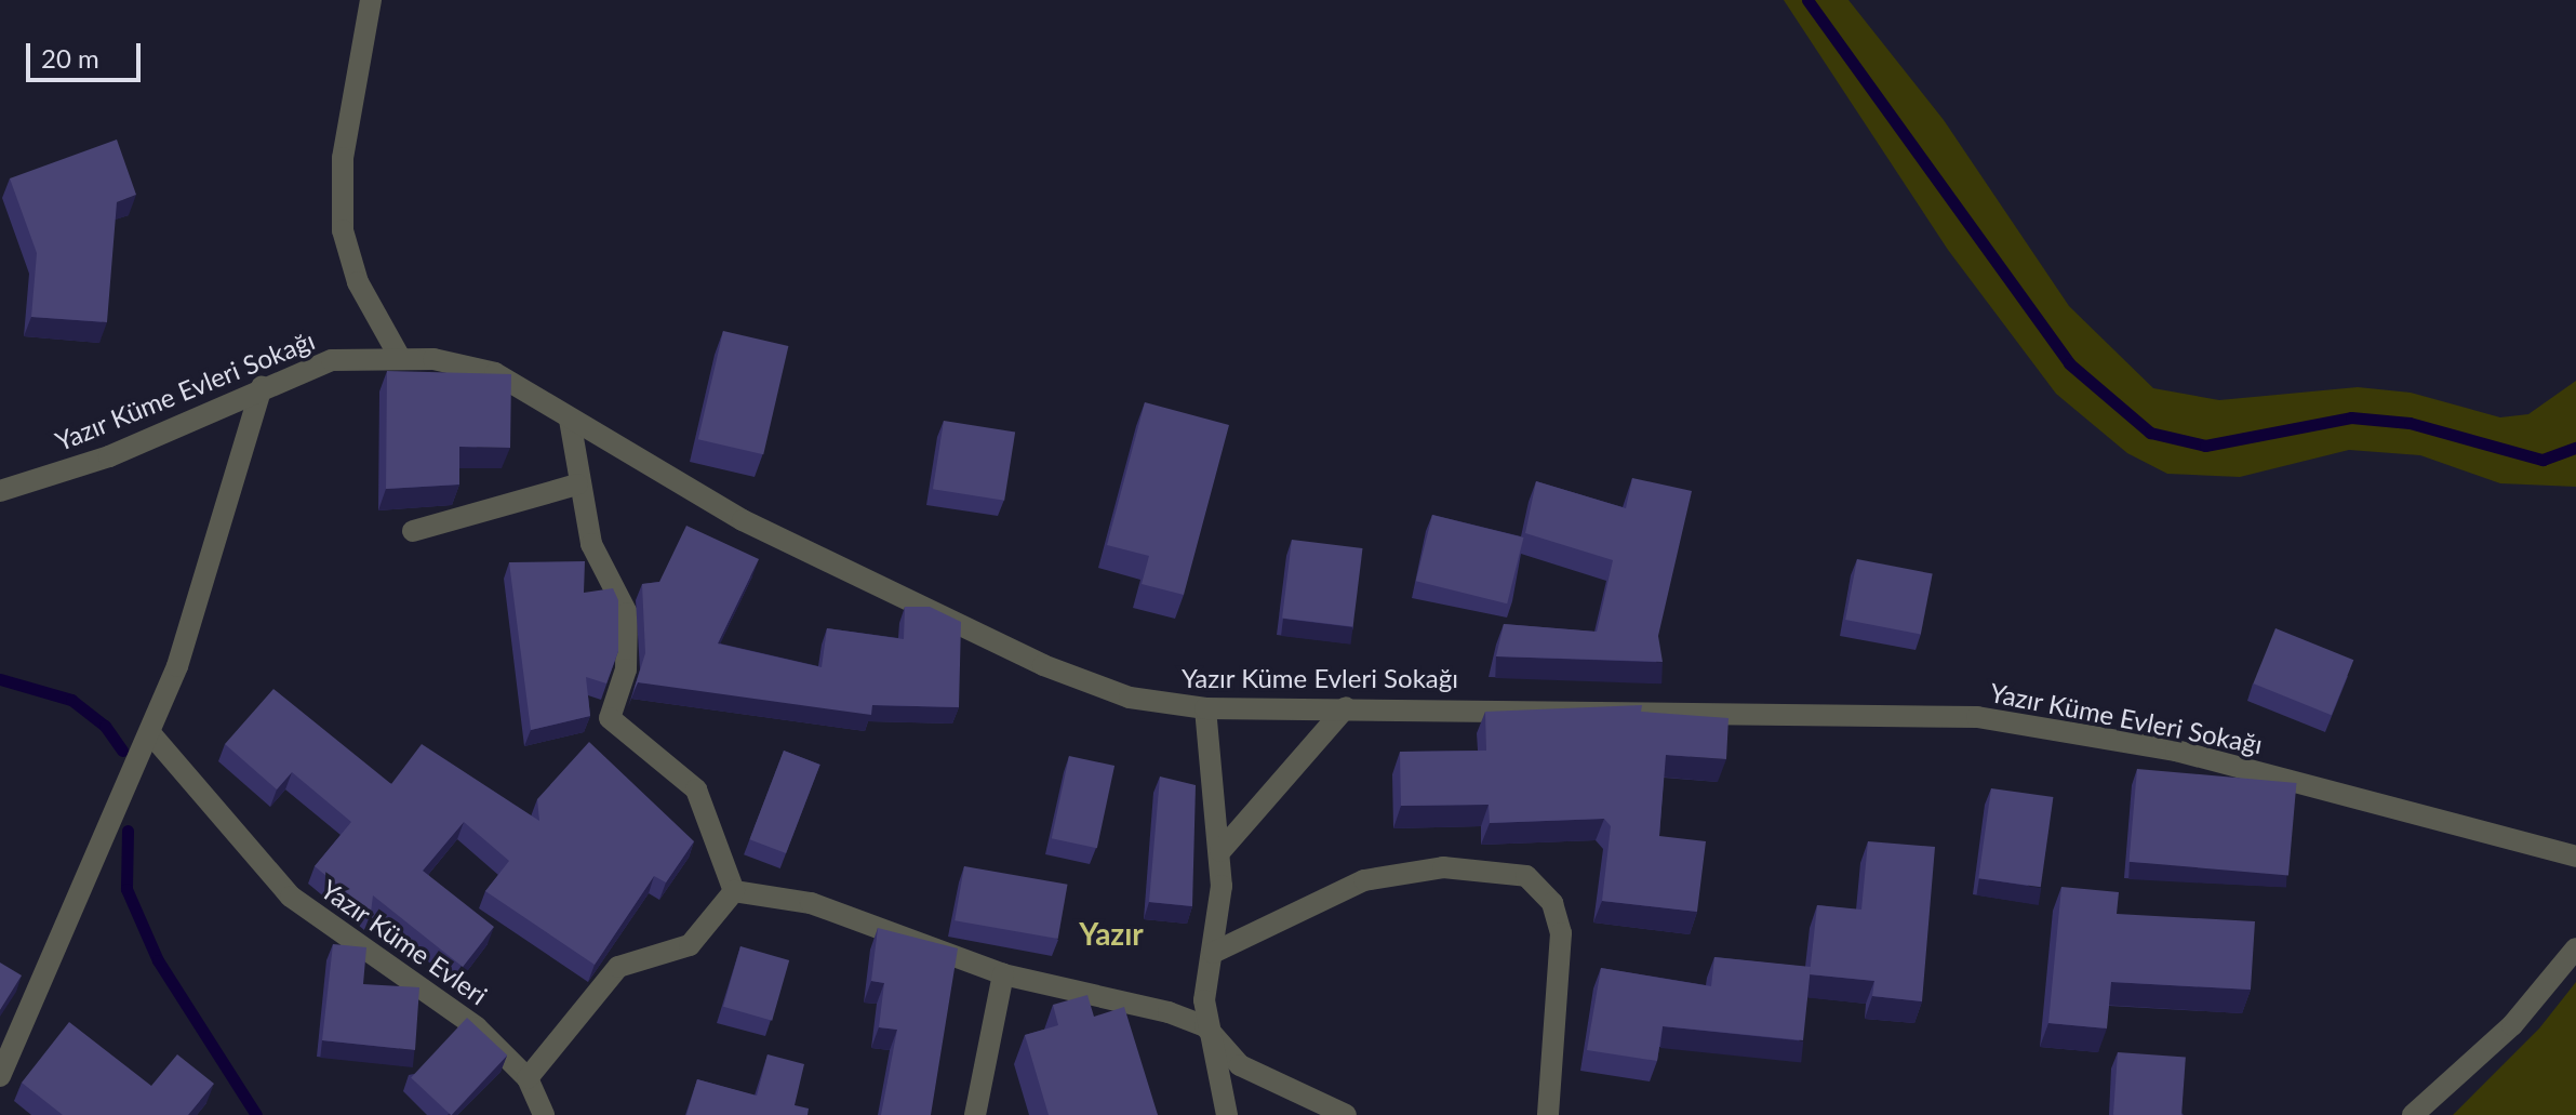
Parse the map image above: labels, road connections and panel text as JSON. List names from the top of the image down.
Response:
{
  "streets": {
    "street": ["Yazır Küme Evleri Sokağı", "Yazır Küme Evleri"]
  },
  "districts": ["Yazır"],
  "scale_bar": "20 m"
}
